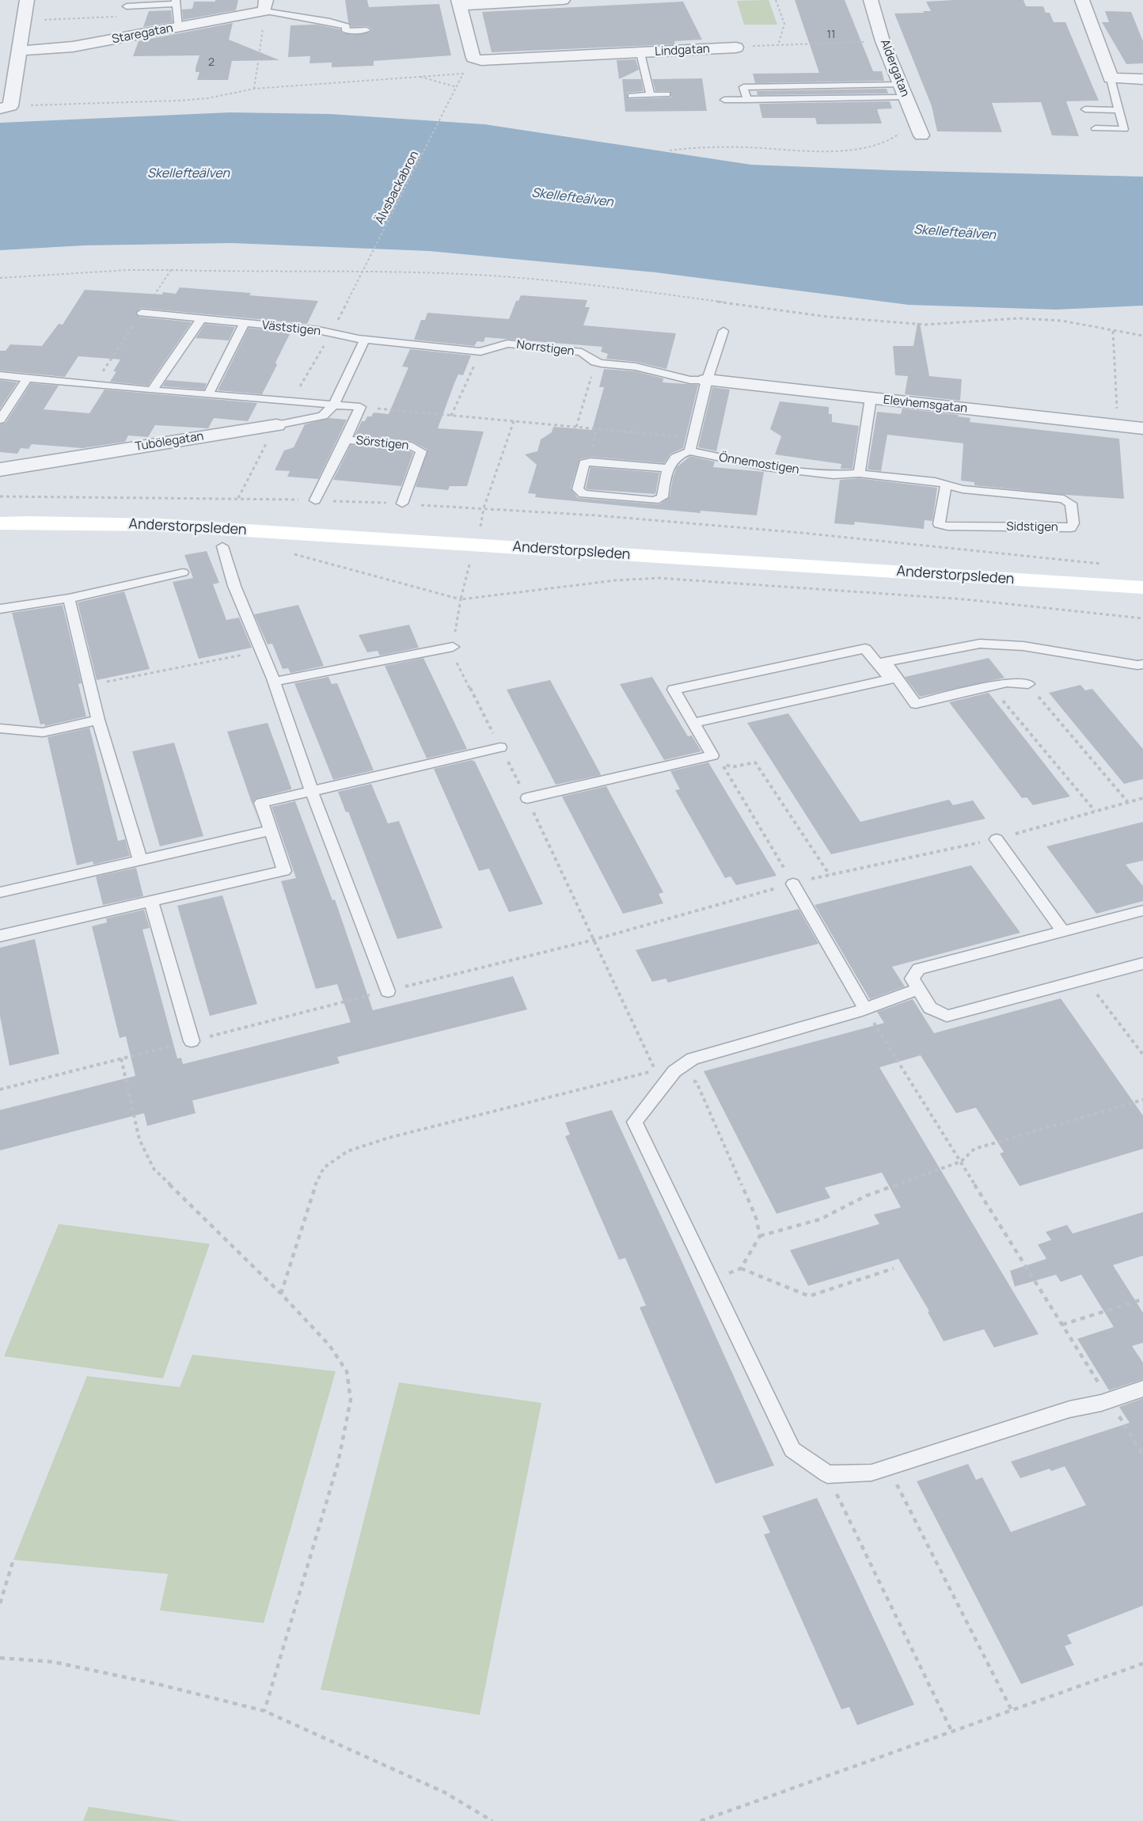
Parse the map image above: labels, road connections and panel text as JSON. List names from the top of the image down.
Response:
{
  "streets": {
    "main road": ["Anderstorpsleden"],
    "street": [
      "Staregatan",
      "Lindgatan",
      "Aldergatan",
      "Elevhemsgatan",
      "Tubölegatan"
    ],
    "lane": [
      "Väststigen",
      "Norrstigen",
      "Sörstigen",
      "Önnemostigen",
      "Sidstigen"
    ],
    "path": ["Älvsbackabron"]
  },
  "crossings": [
    ["Älvsbackabron", "Väststigen"],
    ["Väststigen", "Norrstigen"],
    ["Norrstigen", "Elevhemsgatan"],
    ["Önnemostigen", "Sidstigen"]
  ],
  "water": ["Skellefteälven"],
  "house_numbers": ["11", "2"]
}
